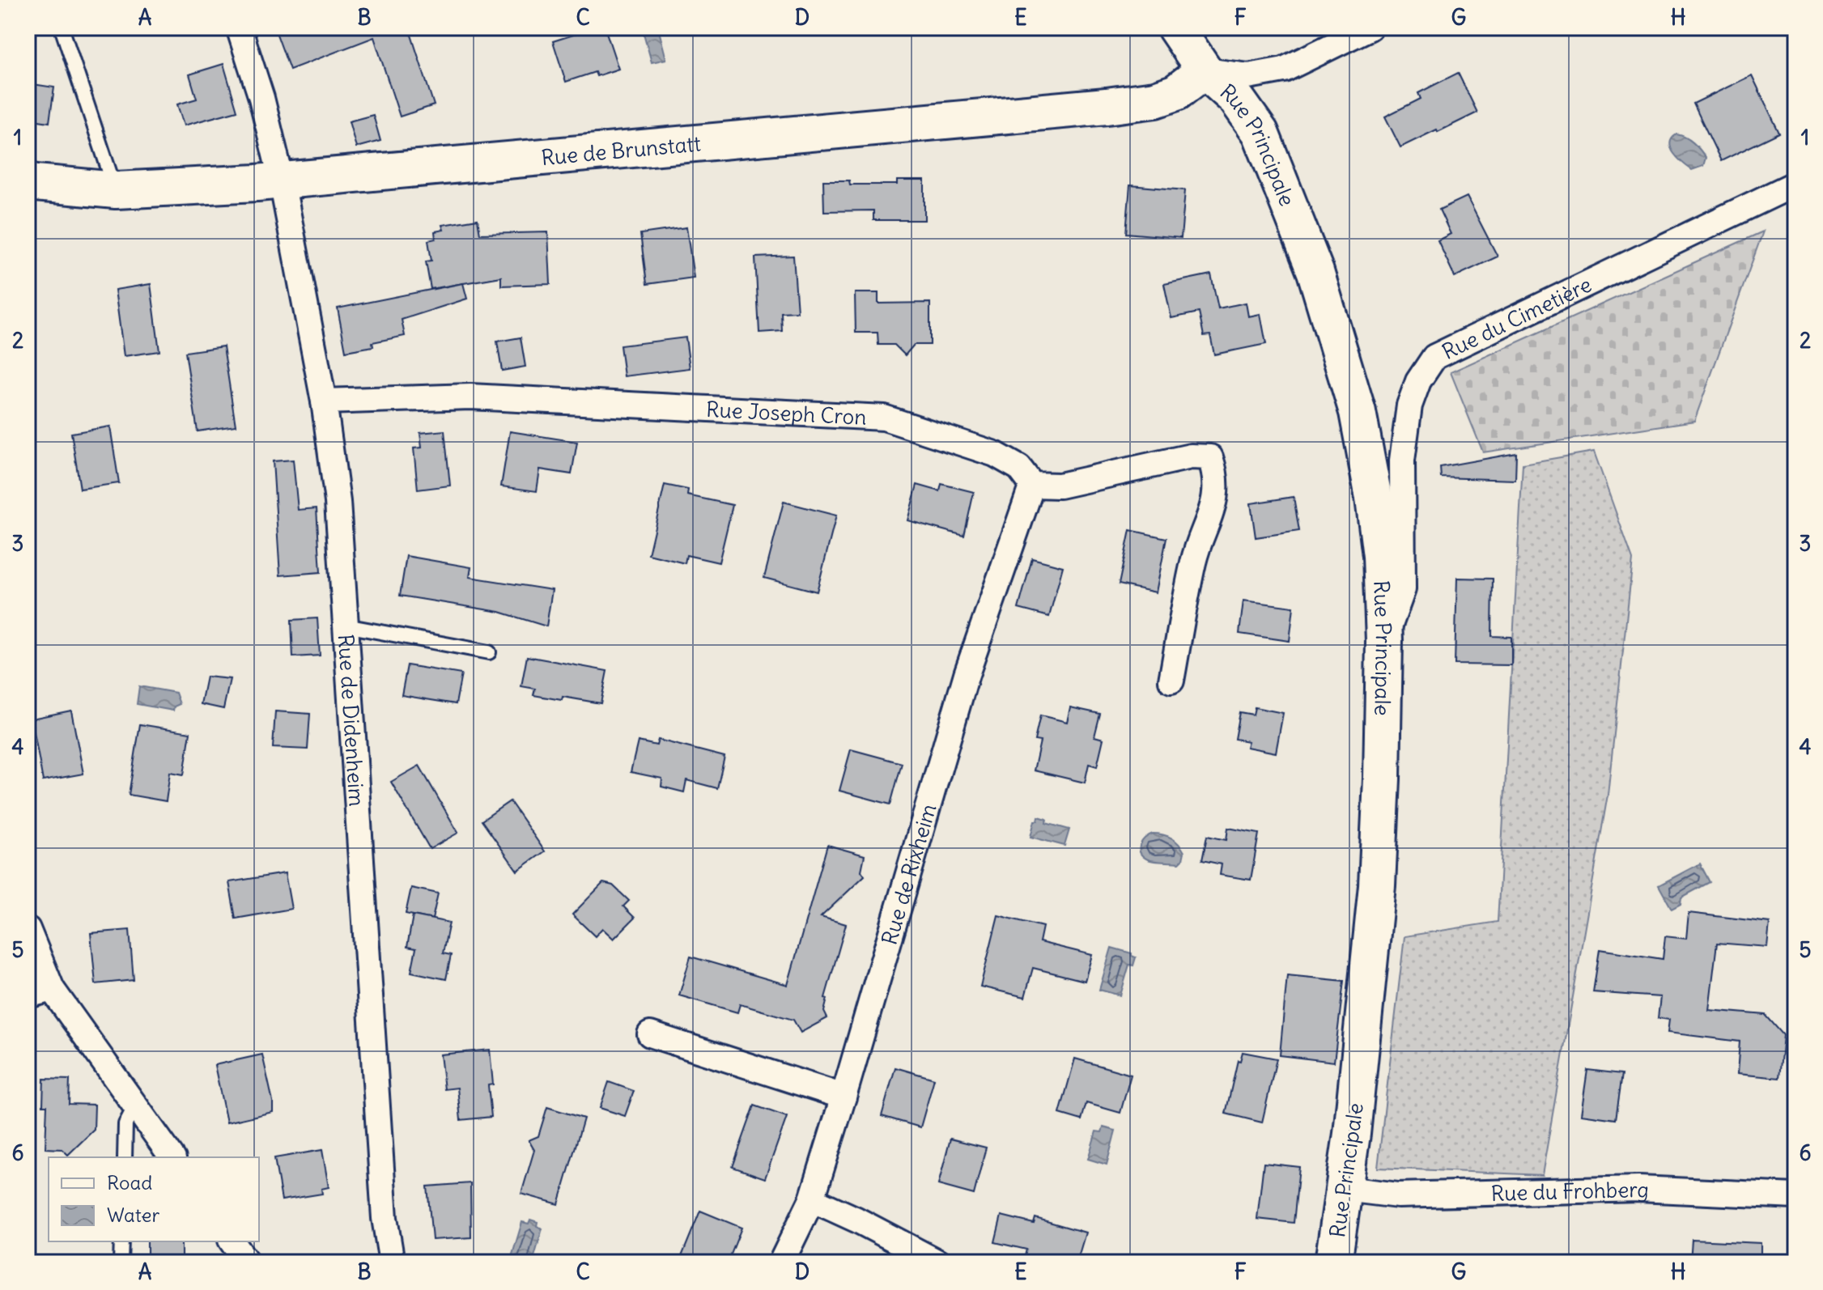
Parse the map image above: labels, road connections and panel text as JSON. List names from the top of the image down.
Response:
{
  "streets": {
    "main road": ["Rue Principale", "Rue de Brunstatt"],
    "street": [
      "Rue du Cimetière",
      "Rue Joseph Cron",
      "Rue de Didenheim",
      "Rue de Rixheim",
      "Rue du Frohberg"
    ]
  },
  "crossings": [
    ["Rue Principale", "Rue de Brunstatt"],
    ["Rue Principale", "Rue du Cimetière"],
    ["Rue Principale", "Rue du Frohberg"],
    ["Rue de Brunstatt", "Rue de Didenheim"],
    ["Rue Joseph Cron", "Rue de Didenheim"],
    ["Rue Joseph Cron", "Rue de Rixheim"]
  ],
  "legend": ["Road", "Water"],
  "grid": {
    "columns": [
      "A",
      "B",
      "C",
      "D",
      "E",
      "F",
      "G",
      "H"
    ],
    "rows": [
      "1",
      "2",
      "3",
      "4",
      "5",
      "6"
    ]
  }
}
